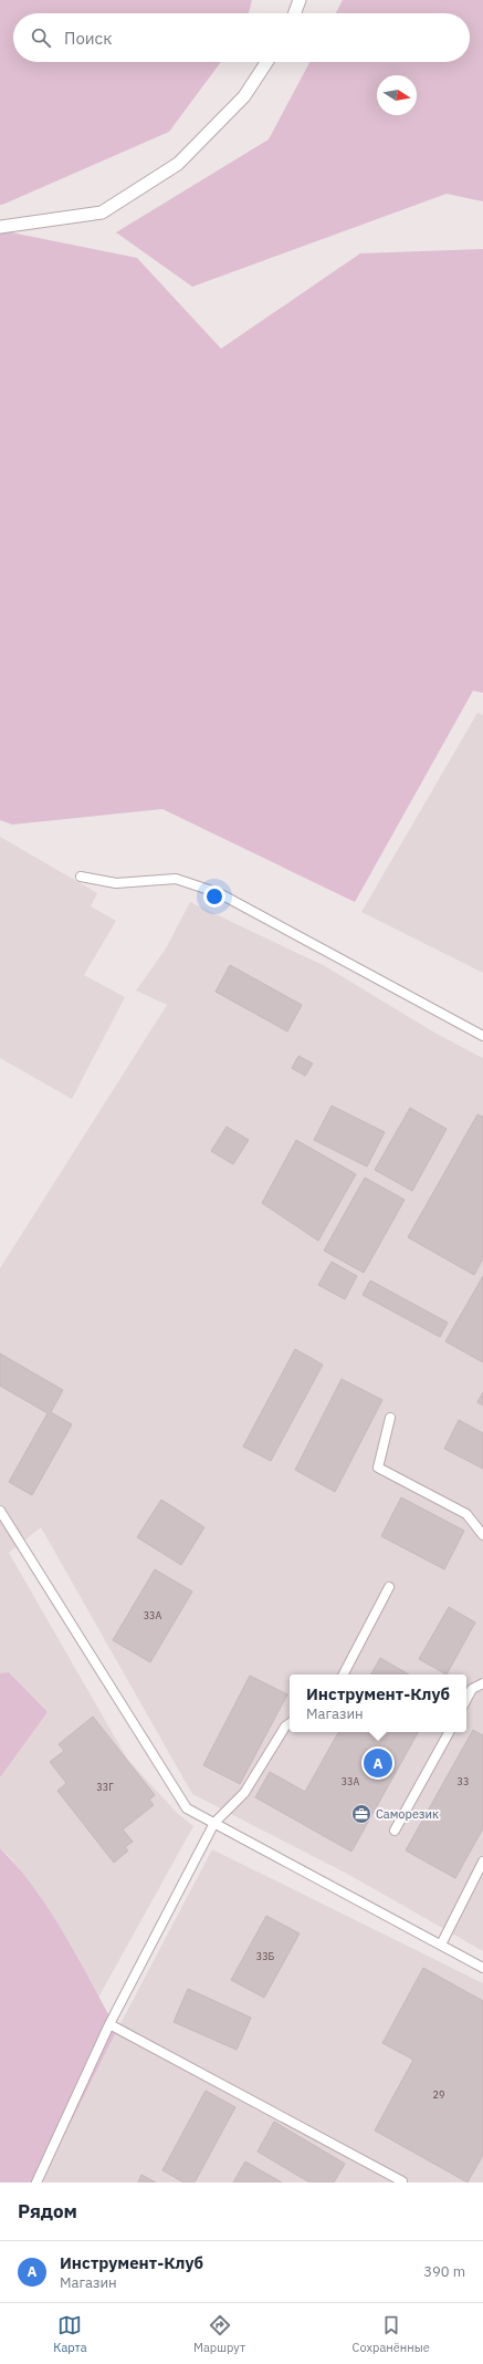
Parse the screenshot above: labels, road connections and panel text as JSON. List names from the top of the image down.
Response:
{
  "places": {
    "office": ["Саморезик"]
  },
  "house_numbers": [
    "33А",
    "33А",
    "33",
    "33Г",
    "33Б",
    "29"
  ],
  "north": "right",
  "page": {
    "search": "Поиск",
    "popup": ["Инструмент-Клуб", "Магазин"],
    "pins": "A",
    "heading": "Рядом",
    "list": [
      {
        "mark": "A",
        "name": "Инструмент-Клуб",
        "note": "Магазин",
        "value": "390 m"
      }
    ],
    "nav": ["Карта", "Маршрут", "Сохранённые"]
  }
}
